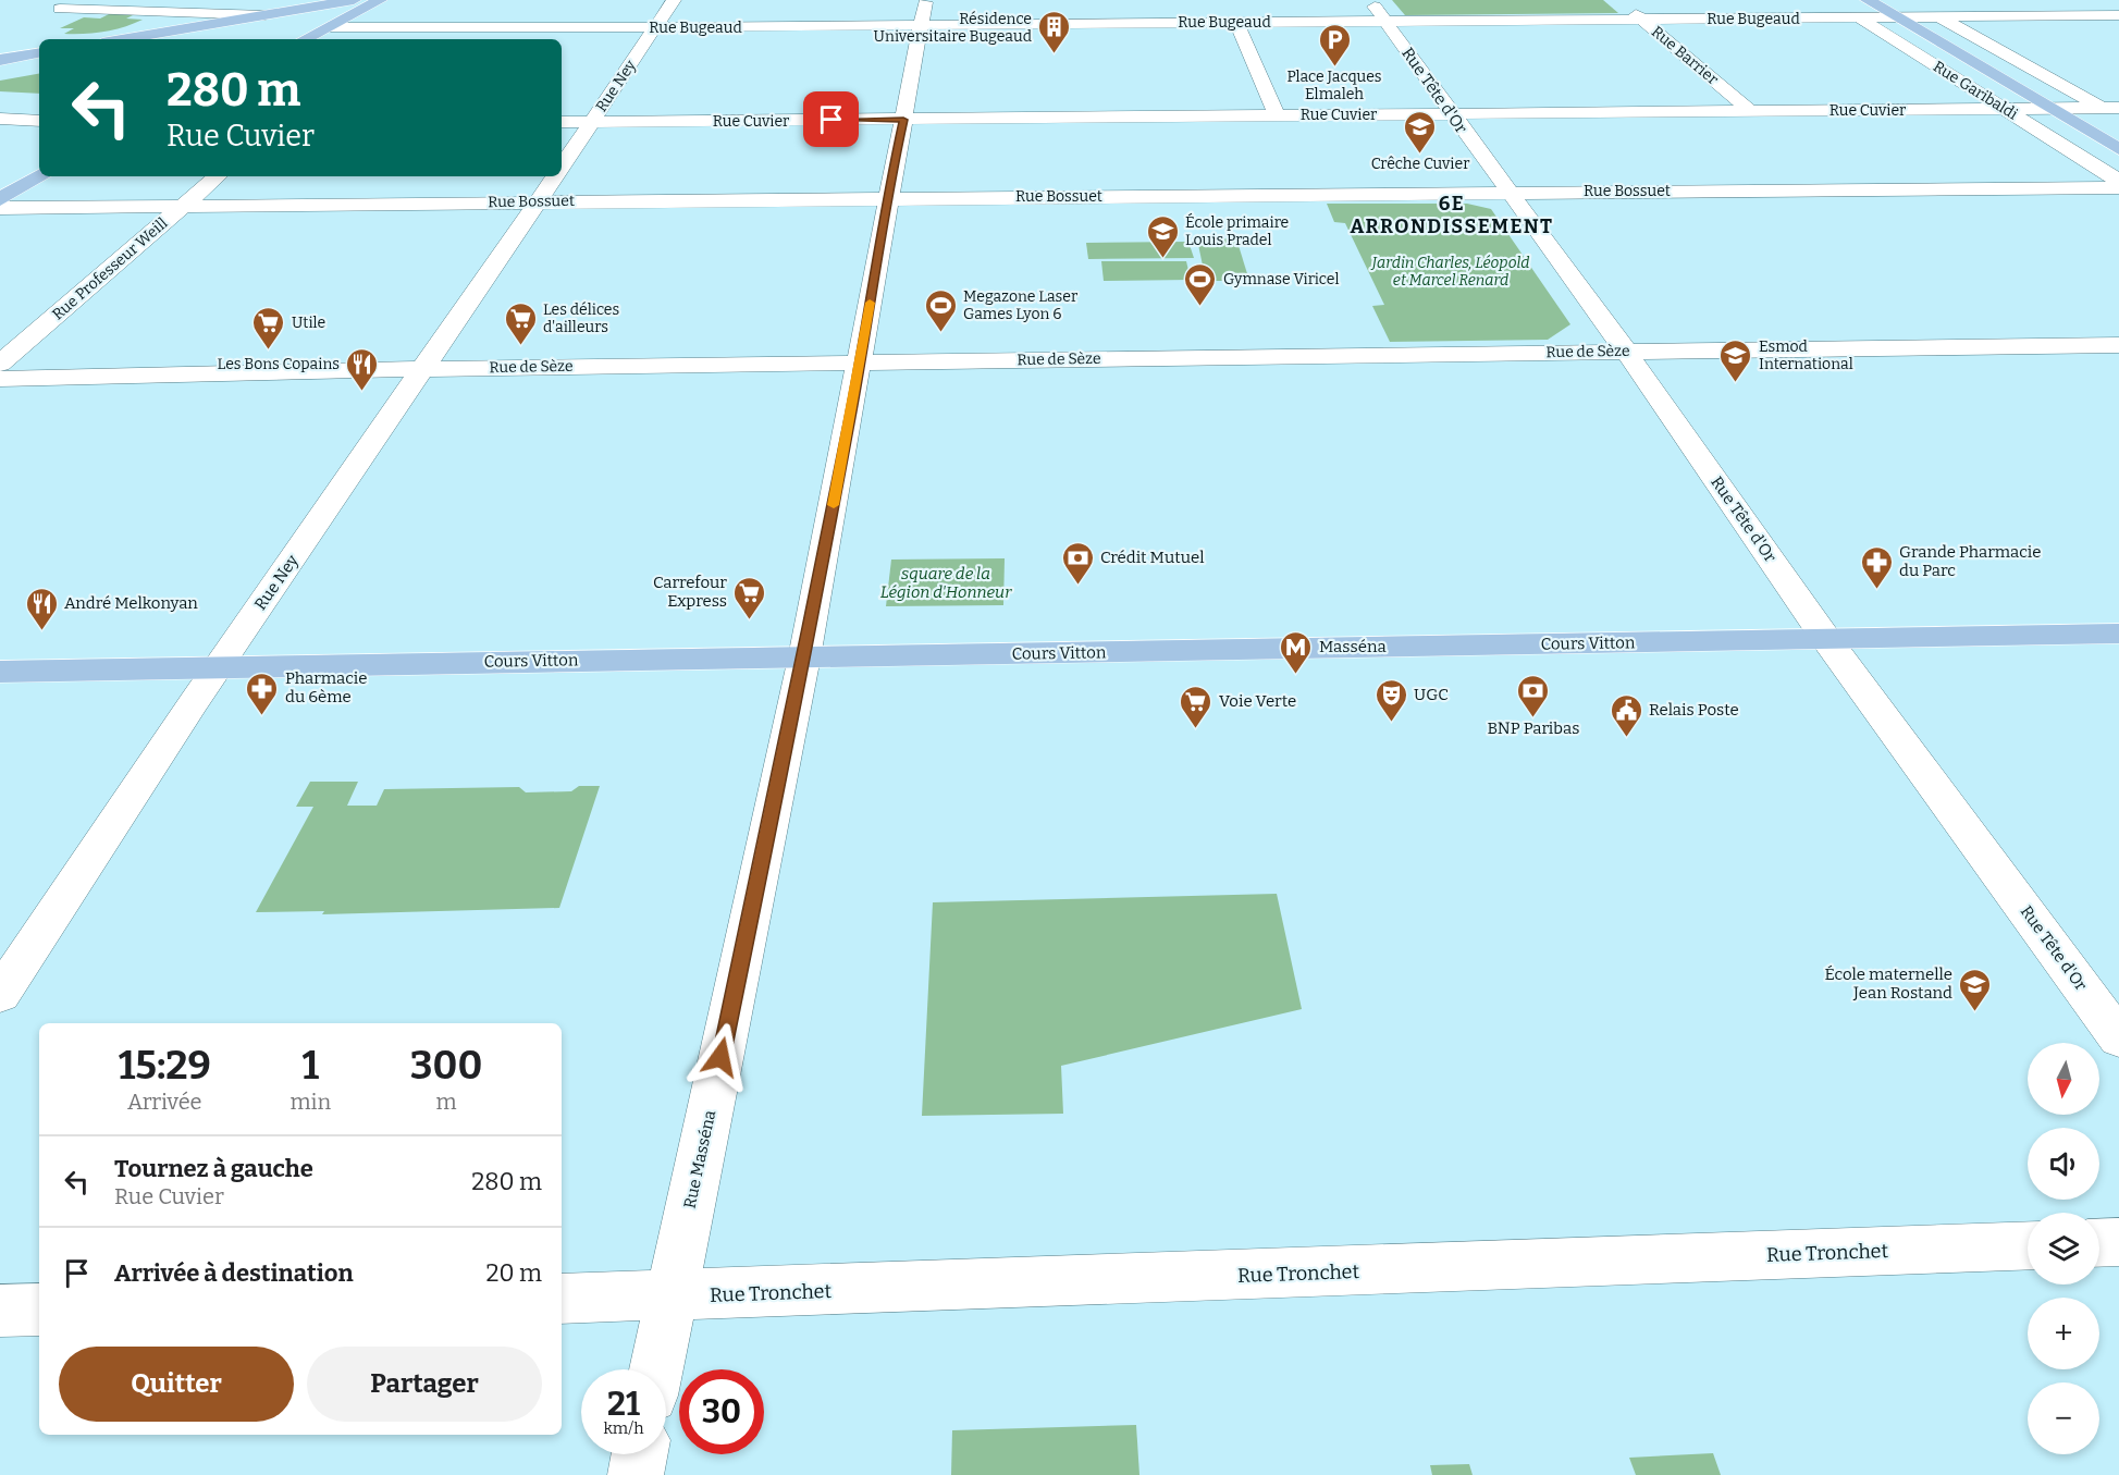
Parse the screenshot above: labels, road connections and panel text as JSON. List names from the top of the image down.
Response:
{
  "streets": {
    "main road": ["Rue Garibaldi", "Cours Vitton"],
    "street": [
      "Rue Bugeaud",
      "Rue Barrier",
      "Rue Ney",
      "Rue Tête d'Or",
      "Rue Cuvier",
      "Rue Bossuet",
      "Rue Professeur Weill",
      "Rue de Sèze",
      "Rue Masséna",
      "Rue Tronchet"
    ]
  },
  "crossings": [
    ["Rue Bugeaud", "Rue Barrier"],
    ["Rue Bugeaud", "Rue Ney"],
    ["Rue Bugeaud", "Rue Tête d'Or"],
    ["Rue Bugeaud", "Rue Garibaldi"],
    ["Rue Bugeaud", "Rue Masséna"],
    ["Rue Barrier", "Rue Cuvier"],
    ["Rue Ney", "Rue Cuvier"],
    ["Rue Ney", "Rue Bossuet"],
    ["Rue Ney", "Rue de Sèze"],
    ["Rue Ney", "Cours Vitton"],
    ["Rue Tête d'Or", "Rue Cuvier"],
    ["Rue Tête d'Or", "Rue Bossuet"],
    ["Rue Tête d'Or", "Rue de Sèze"],
    ["Rue Tête d'Or", "Cours Vitton"],
    ["Rue Garibaldi", "Rue Cuvier"],
    ["Rue Cuvier", "Rue Masséna"],
    ["Rue Bossuet", "Rue Professeur Weill"],
    ["Rue Bossuet", "Rue Masséna"],
    ["Rue de Sèze", "Rue Masséna"],
    ["Cours Vitton", "Rue Masséna"],
    ["Rue Masséna", "Rue Tronchet"]
  ],
  "districts": ["6E ARRONDISSEMENT"],
  "parks": ["Jardin Charles, Léopold et Marcel Renard", "square de la Légion d'Honneur"],
  "places": {
    "building": ["Résidence Universitaire Bugeaud"],
    "parking": ["Place Jacques Elmaleh"],
    "school or university": [
      "Crêche Cuvier",
      "École primaire Louis Pradel",
      "Esmod International",
      "École maternelle Jean Rostand"
    ],
    "sports": ["Gymnase Viricel", "Megazone Laser Games Lyon 6"],
    "supermarket": [
      "Les délices d'ailleurs",
      "Utile",
      "Carrefour Express",
      "Voie Verte"
    ],
    "restaurant": ["Les Bons Copains", "André Melkonyan"],
    "bank": ["Crédit Mutuel", "BNP Paribas"],
    "pharmacy": ["Grande Pharmacie du Parc", "Pharmacie du 6ème"],
    "metro station": ["Masséna"],
    "theatre": ["UGC"],
    "public building": ["Relais Poste"]
  },
  "north": "bottom",
  "page": {
    "turn": ["280 m", "Rue Cuvier"],
    "eta": [
      "15:29",
      "Arrivée",
      "1",
      "min",
      "300",
      "m"
    ],
    "map_buttons": ["+", "−"],
    "list": [
      {
        "name": "Tournez à gauche",
        "note": "Rue Cuvier",
        "value": "280 m"
      },
      {
        "name": "Arrivée à destination",
        "value": "20 m"
      }
    ],
    "buttons": ["Quitter", "Partager"],
    "speed": "21 km/h",
    "limit": "30"
  }
}
